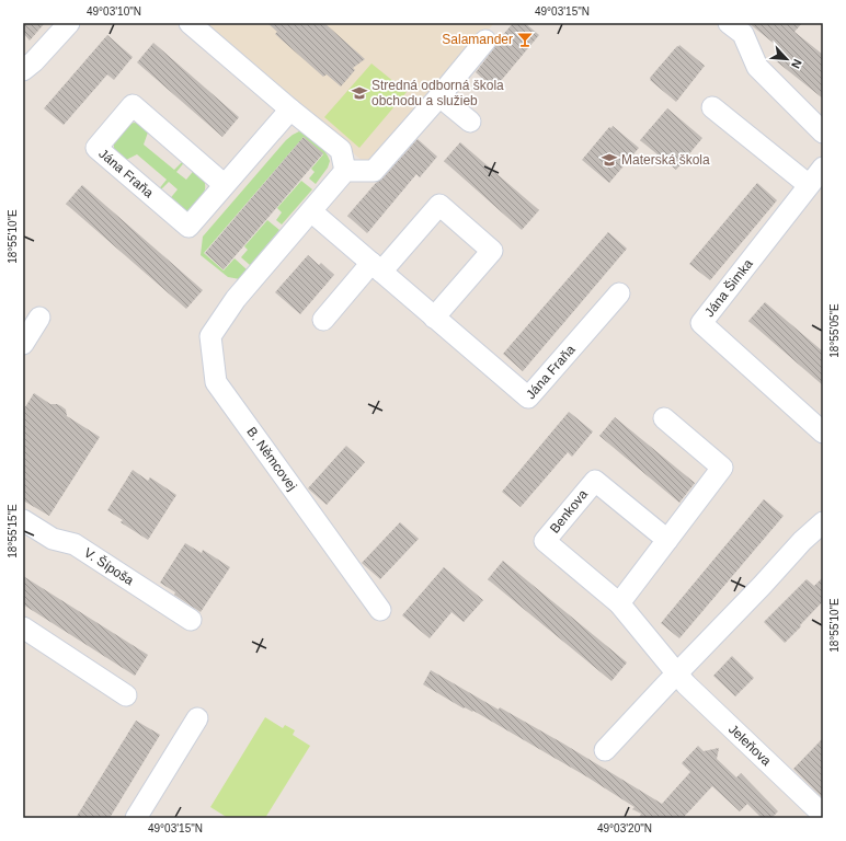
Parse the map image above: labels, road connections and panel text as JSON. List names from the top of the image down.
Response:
{
  "streets": {
    "street": [
      "Jána Fraňa",
      "Jána Šimka",
      "B. Němcovej",
      "Benkova",
      "V. Šípoša",
      "Jeleňova"
    ]
  },
  "crossings": [
    ["Jána Fraňa", "B. Němcovej"],
    ["Benkova", "Jeleňova"]
  ],
  "places": {
    "bar": ["Salamander"],
    "school or university": ["Stredná odborná škola obchodu a služieb", "Materská škola"]
  },
  "north": "bottom right",
  "coordinates": [
    "49°03'10\"N",
    "49°03'15\"N",
    "18°55'10\"E",
    "18°55'05\"E",
    "18°55'15\"E",
    "49°03'20\"N"
  ]
}
